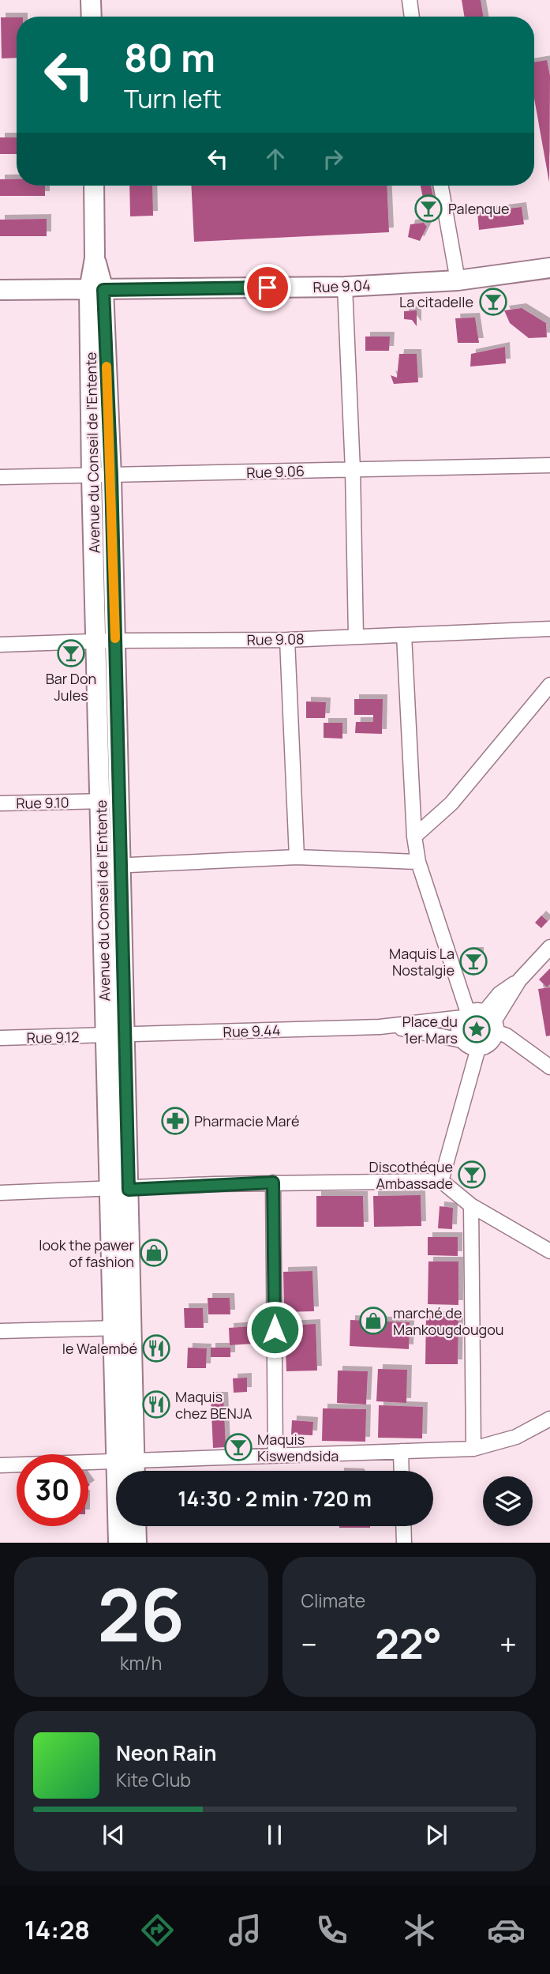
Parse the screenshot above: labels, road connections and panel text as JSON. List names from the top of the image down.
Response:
{
  "streets": {
    "street": [
      "Rue 9.04",
      "Avenue du Conseil de l'Entente",
      "Rue 9.06",
      "Rue 9.08",
      "Rue 9.10",
      "Rue 9.44",
      "Rue 9.12"
    ]
  },
  "crossings": [
    ["Rue 9.04", "Avenue du Conseil de l'Entente"],
    ["Avenue du Conseil de l'Entente", "Rue 9.06"],
    ["Avenue du Conseil de l'Entente", "Rue 9.08"],
    ["Avenue du Conseil de l'Entente", "Rue 9.10"],
    ["Avenue du Conseil de l'Entente", "Rue 9.44"],
    ["Avenue du Conseil de l'Entente", "Rue 9.12"],
    ["Rue 9.44", "Rue 9.12"]
  ],
  "places": {
    "bar": [
      "Palenque",
      "La citadelle",
      "Bar Don Jules",
      "Maquis La Nostalgie",
      "Discothéque Ambassade",
      "Maquis Kiswendsida"
    ],
    "place": ["Place du 1er Mars"],
    "pharmacy": ["Pharmacie Maré"],
    "shop": ["look the pawer of fashion", "marché de Mankougdougou"],
    "restaurant": ["le Walembé", "Maquis chez BENJA"]
  },
  "page": {
    "turn": ["80 m", "Turn left"],
    "limit": "30",
    "trip": "14:30 · 2 min · 720 m",
    "tile": [
      ["26", "km/h"],
      "Climate"
    ],
    "heat": ["−", "22°", "+"],
    "song": ["Neon Rain", "Kite Club"],
    "tabs": "14:28"
  }
}
